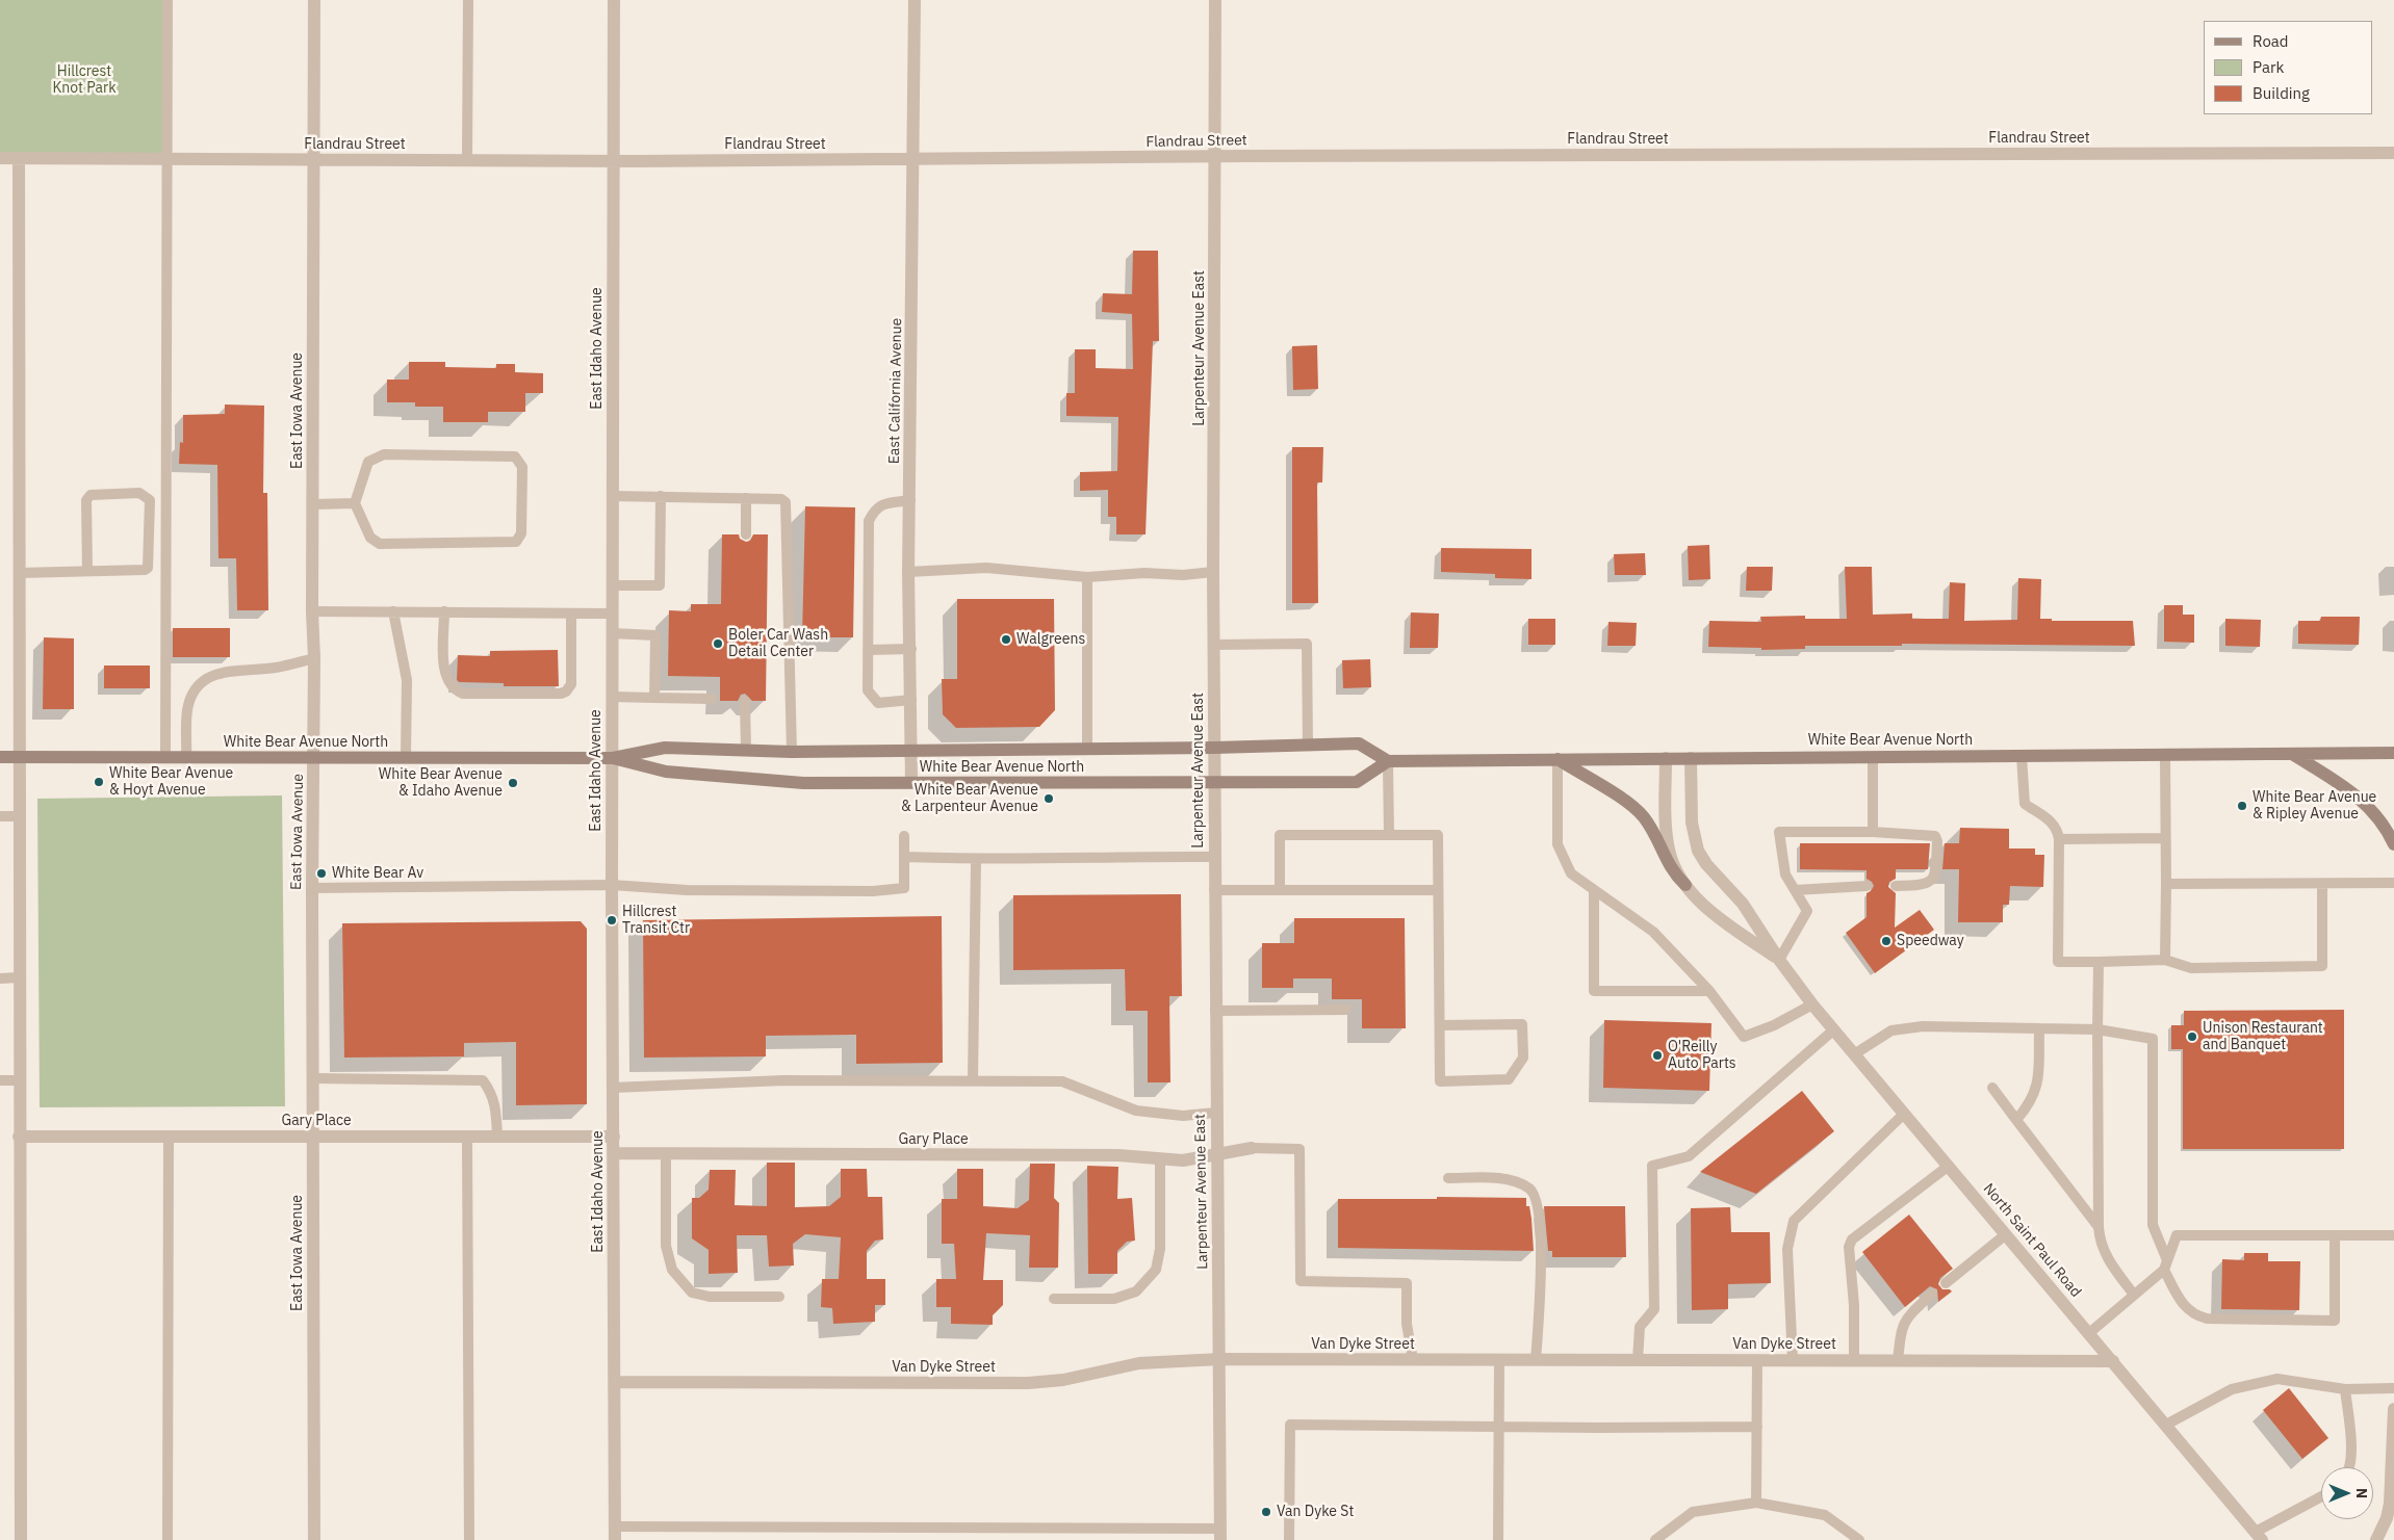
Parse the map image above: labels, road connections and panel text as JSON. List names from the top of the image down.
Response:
{
  "streets": {
    "main road": ["White Bear Avenue North"],
    "street": [
      "Flandrau Street",
      "East Idaho Avenue",
      "Larpenteur Avenue East",
      "East California Avenue",
      "East Iowa Avenue",
      "Gary Place",
      "North Saint Paul Road",
      "Van Dyke Street"
    ]
  },
  "crossings": [
    ["Flandrau Street", "East Idaho Avenue"],
    ["Flandrau Street", "Larpenteur Avenue East"],
    ["Flandrau Street", "East California Avenue"],
    ["Flandrau Street", "East Iowa Avenue"],
    ["East Idaho Avenue", "White Bear Avenue North"],
    ["East Idaho Avenue", "Gary Place"],
    ["East Idaho Avenue", "Van Dyke Street"],
    ["Larpenteur Avenue East", "White Bear Avenue North"],
    ["Larpenteur Avenue East", "Gary Place"],
    ["Larpenteur Avenue East", "Van Dyke Street"],
    ["East California Avenue", "White Bear Avenue North"],
    ["East Iowa Avenue", "White Bear Avenue North"],
    ["East Iowa Avenue", "Gary Place"],
    ["White Bear Avenue North", "North Saint Paul Road"],
    ["North Saint Paul Road", "Van Dyke Street"]
  ],
  "parks": ["Hillcrest Knot Park"],
  "places": [
    "Walgreens",
    "Boler Car Wash Detail Center",
    "White Bear Avenue & Hoyt Avenue",
    "White Bear Avenue & Idaho Avenue",
    "White Bear Avenue & Larpenteur Avenue",
    "White Bear Avenue & Ripley Avenue",
    "White Bear Av",
    "Hillcrest Transit Ctr",
    "Speedway",
    "Unison Restaurant and Banquet",
    "O'Reilly Auto Parts",
    "Van Dyke St"
  ],
  "legend": ["Road", "Park", "Building"],
  "north": "right"
}
